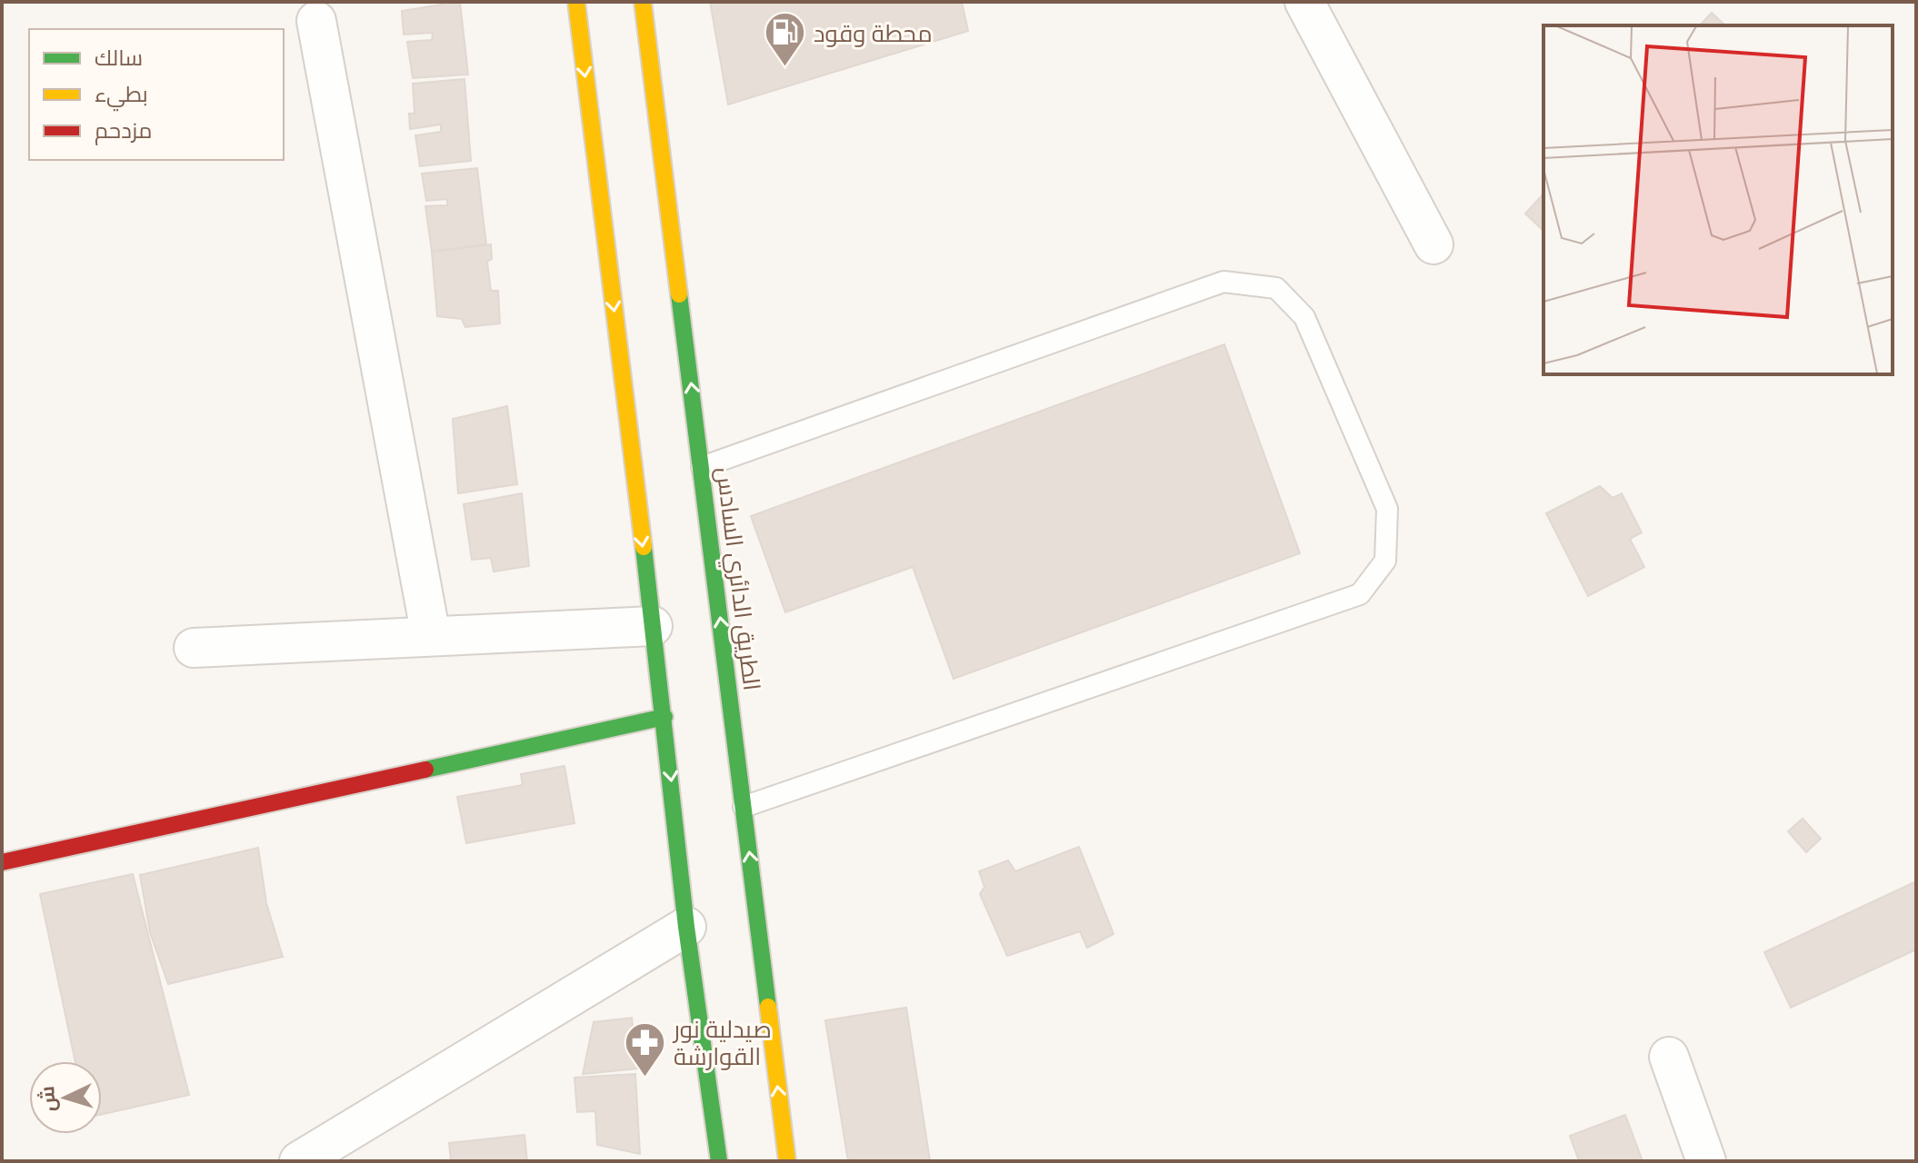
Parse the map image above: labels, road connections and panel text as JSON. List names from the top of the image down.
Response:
{
  "streets": {
    "main road": ["الطريق الدائري السادس"]
  },
  "places": {
    "fuel station": ["محطة وقود"],
    "pharmacy": ["صيدلية نور القوارشة"]
  },
  "legend": ["سالك", "بطيء", "مزدحم"],
  "north": "left"
}
